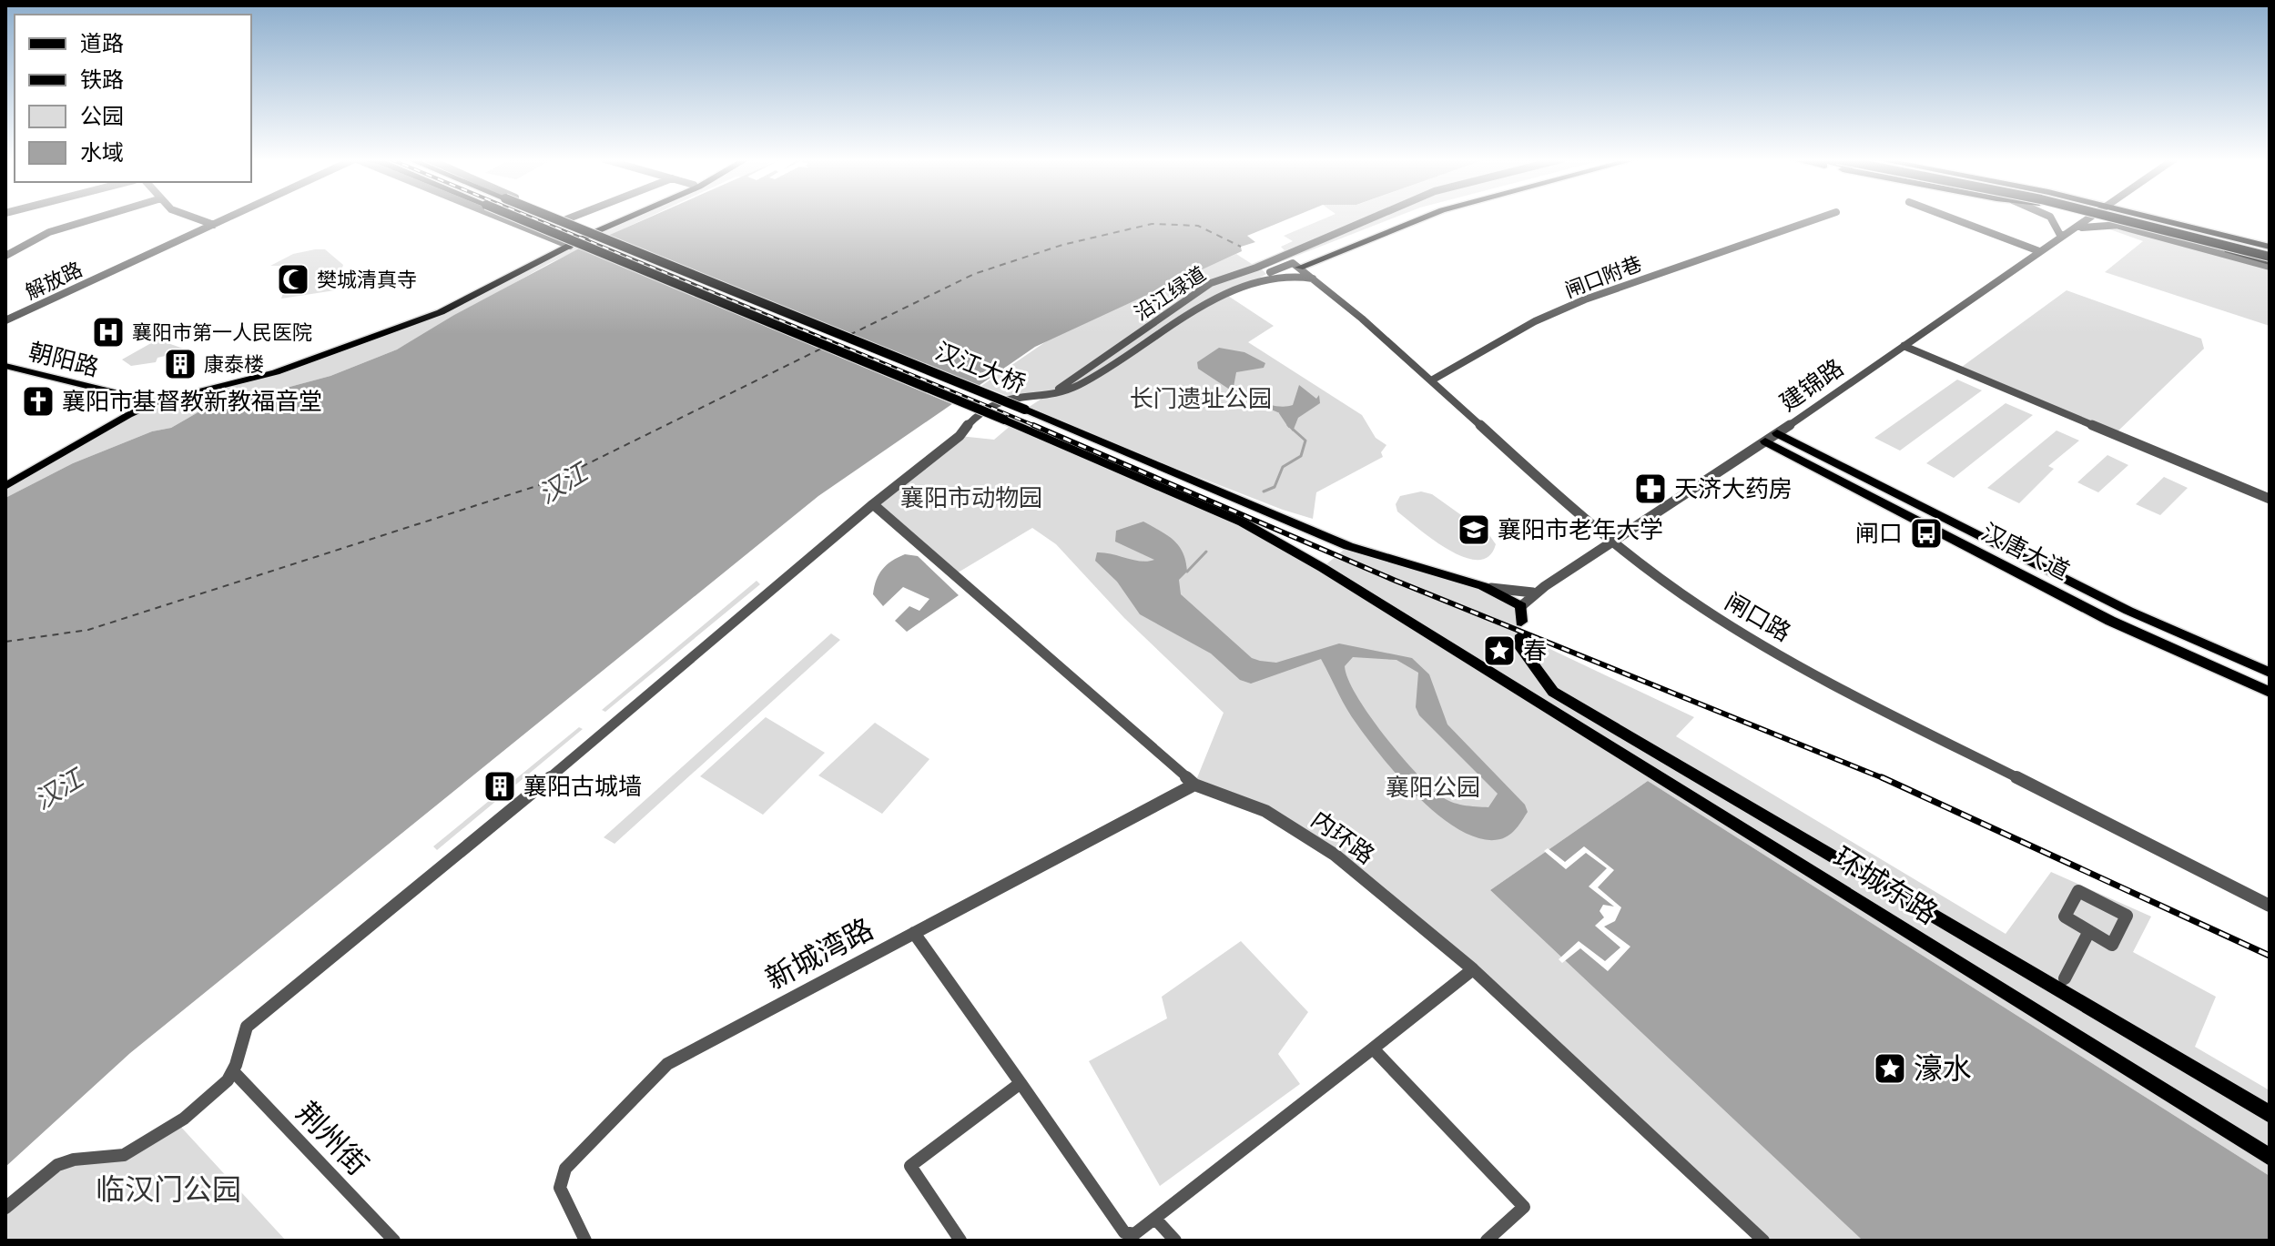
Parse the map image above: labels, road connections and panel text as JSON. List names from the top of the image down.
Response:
{
  "streets": {
    "main road": [
      "朝阳路",
      "汉江大桥",
      "汉唐大道",
      "环城东路"
    ],
    "street": [
      "闸口附巷",
      "解放路",
      "沿江绿道",
      "建锦路",
      "闸口路",
      "内环路",
      "新城湾路",
      "荆州街"
    ]
  },
  "crossings": [
    ["闸口附巷", "闸口路"],
    ["汉江大桥", "建锦路"],
    ["汉江大桥", "环城东路"],
    ["建锦路", "汉唐大道"],
    ["建锦路", "闸口路"],
    ["建锦路", "环城东路"],
    ["内环路", "新城湾路"]
  ],
  "water": ["汉江"],
  "parks": [
    "长门遗址公园",
    "襄阳市动物园",
    "襄阳公园",
    "临汉门公园"
  ],
  "places": {
    "mosque": ["樊城清真寺"],
    "hospital": ["襄阳市第一人民医院"],
    "building": ["康泰楼", "襄阳古城墙"],
    "church": ["襄阳市基督教新教福音堂"],
    "pharmacy": ["天济大药房"],
    "school or university": ["襄阳市老年大学"],
    "bus stop": ["闸口"],
    "place": ["春", "濠水"]
  },
  "legend": [
    "道路",
    "铁路",
    "公园",
    "水域"
  ]
}
